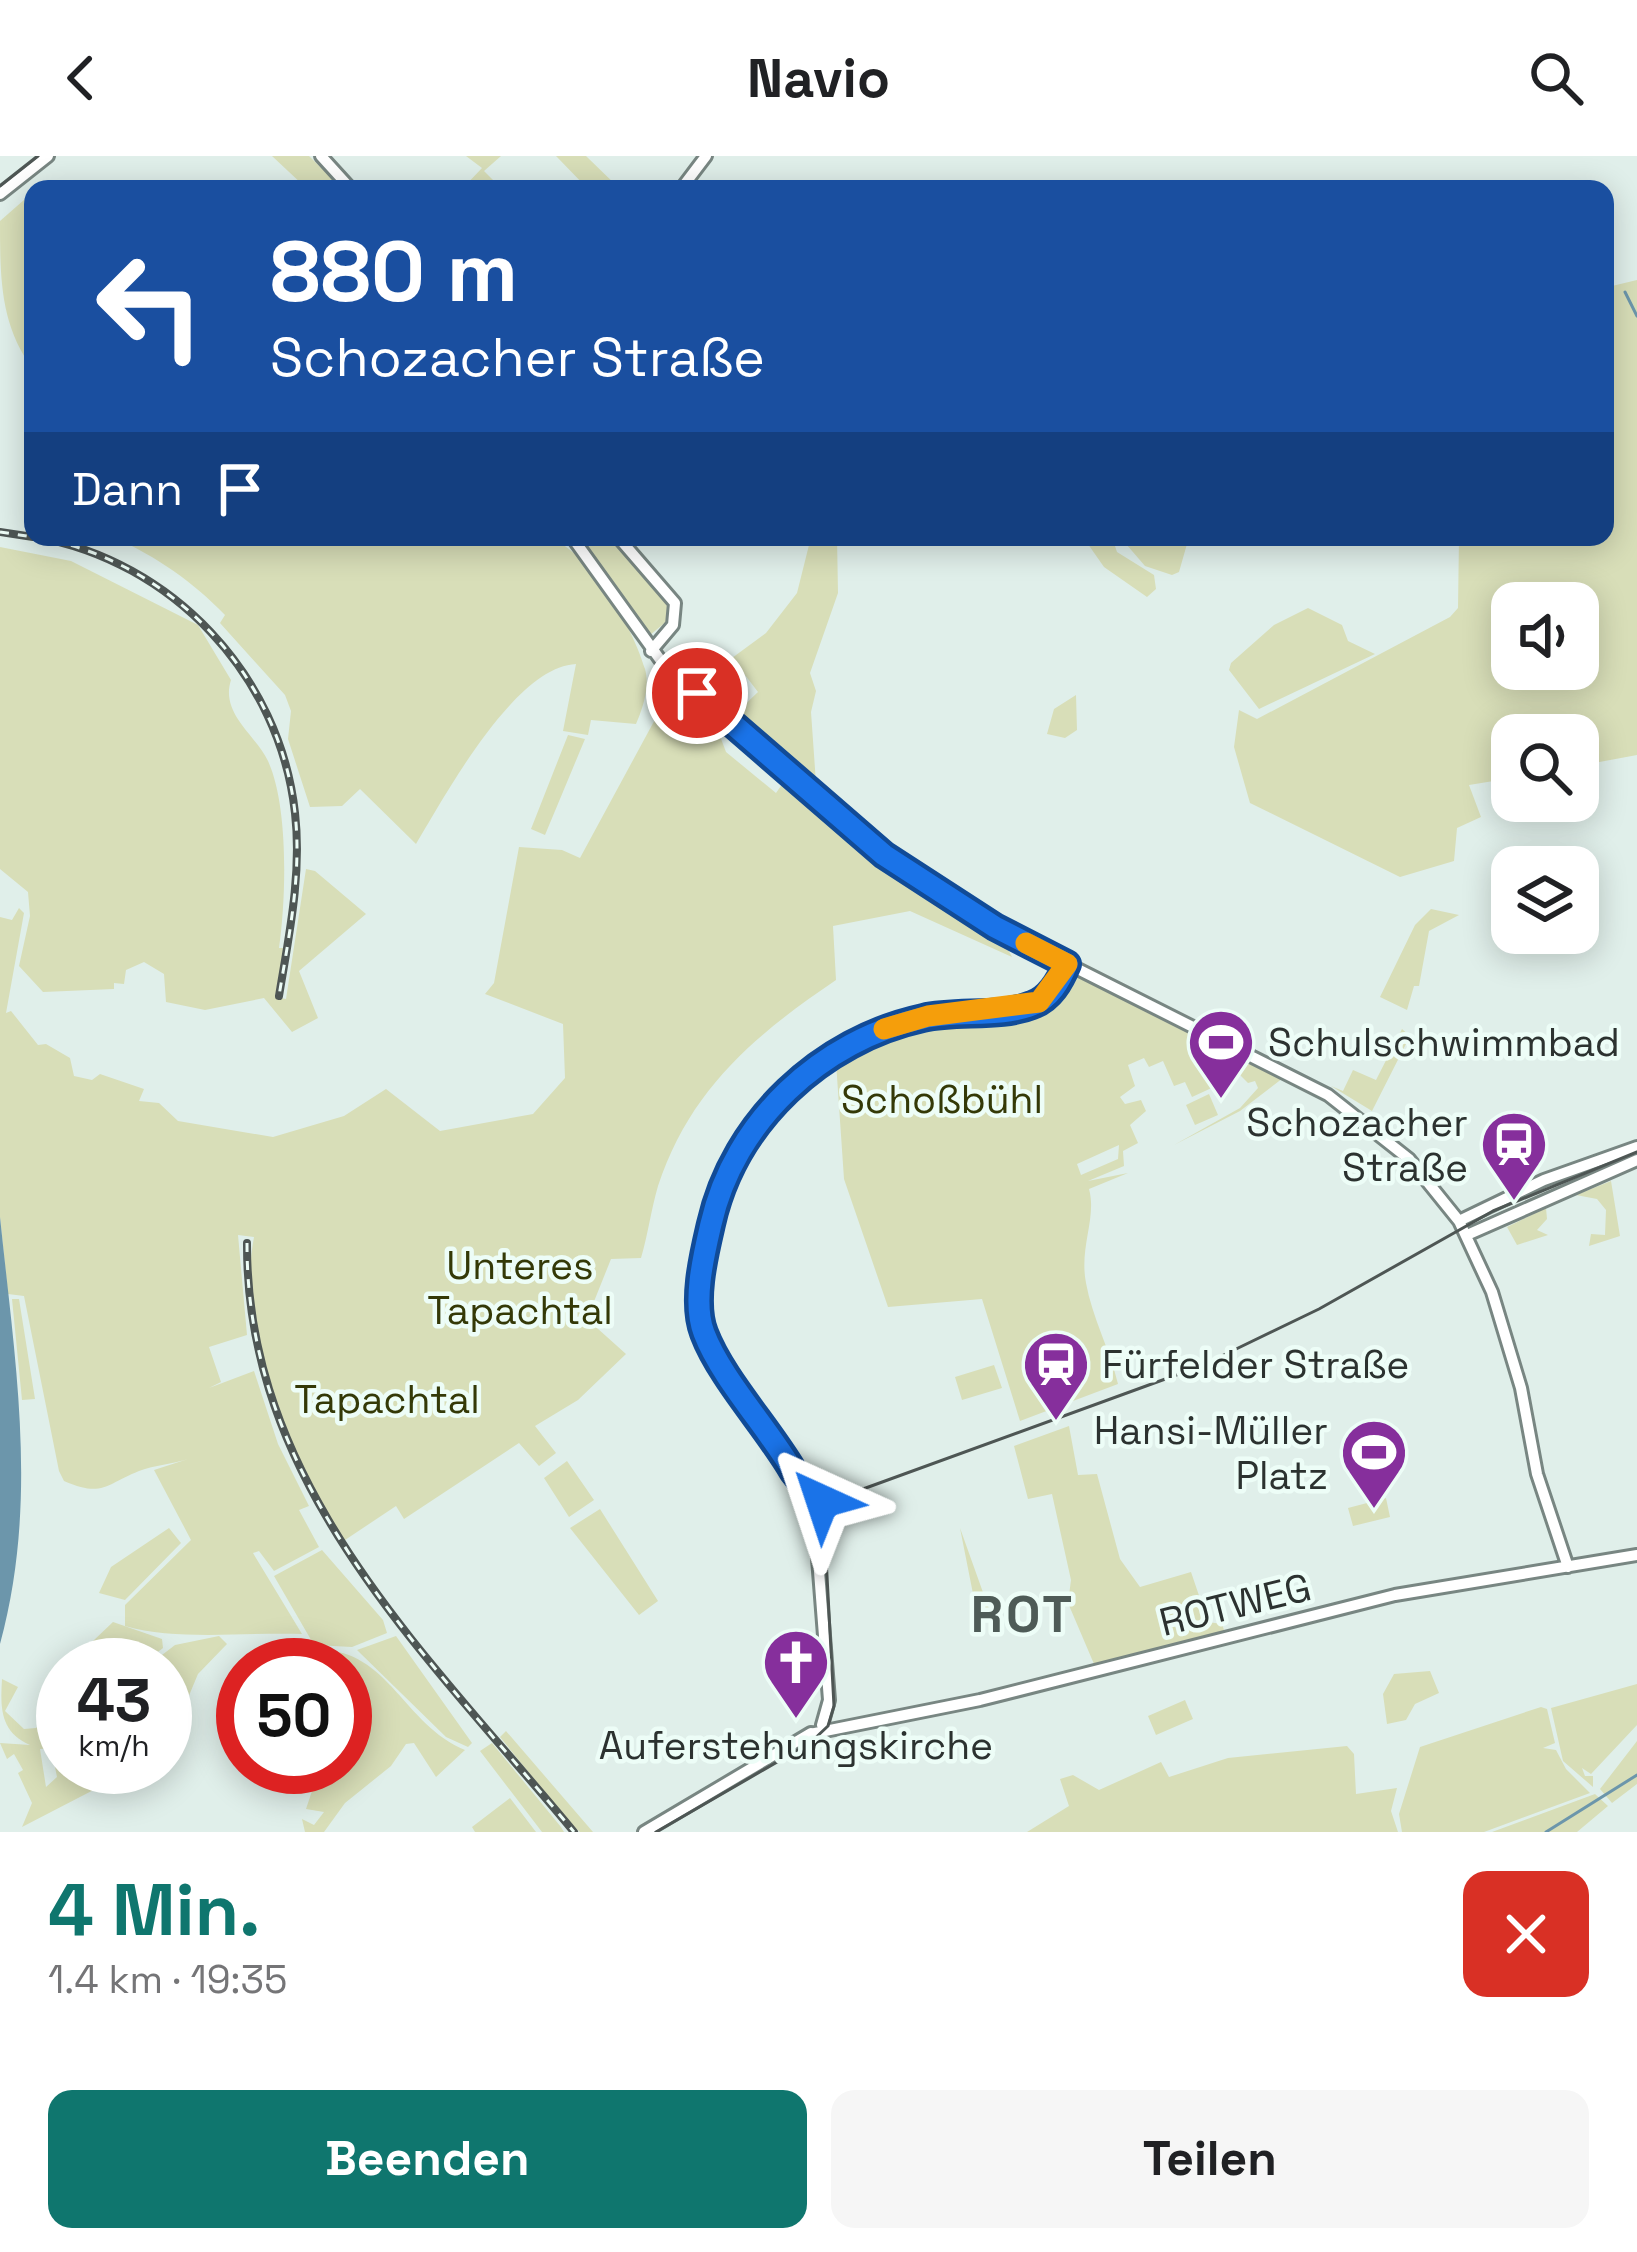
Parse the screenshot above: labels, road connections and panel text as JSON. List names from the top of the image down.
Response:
{
  "streets": {
    "main road": ["ROTWEG"]
  },
  "districts": ["ROT"],
  "parks": ["Schoßbühl", "Unteres Tapachtal", "Tapachtal"],
  "places": {
    "sports": ["Schulschwimmbad", "Hansi-Müller Platz"],
    "station": ["Schozacher Straße", "Fürfelder Straße"],
    "church": ["Auferstehungskirche"]
  },
  "page": {
    "header": "Navio",
    "turn": ["880 m", "Schozacher Straße"],
    "then": "Dann",
    "speed": "43 km/h",
    "limit": "50",
    "heading": ["4 Min.", "1.4 km · 19:35"],
    "buttons": ["Beenden", "Teilen"]
  }
}
